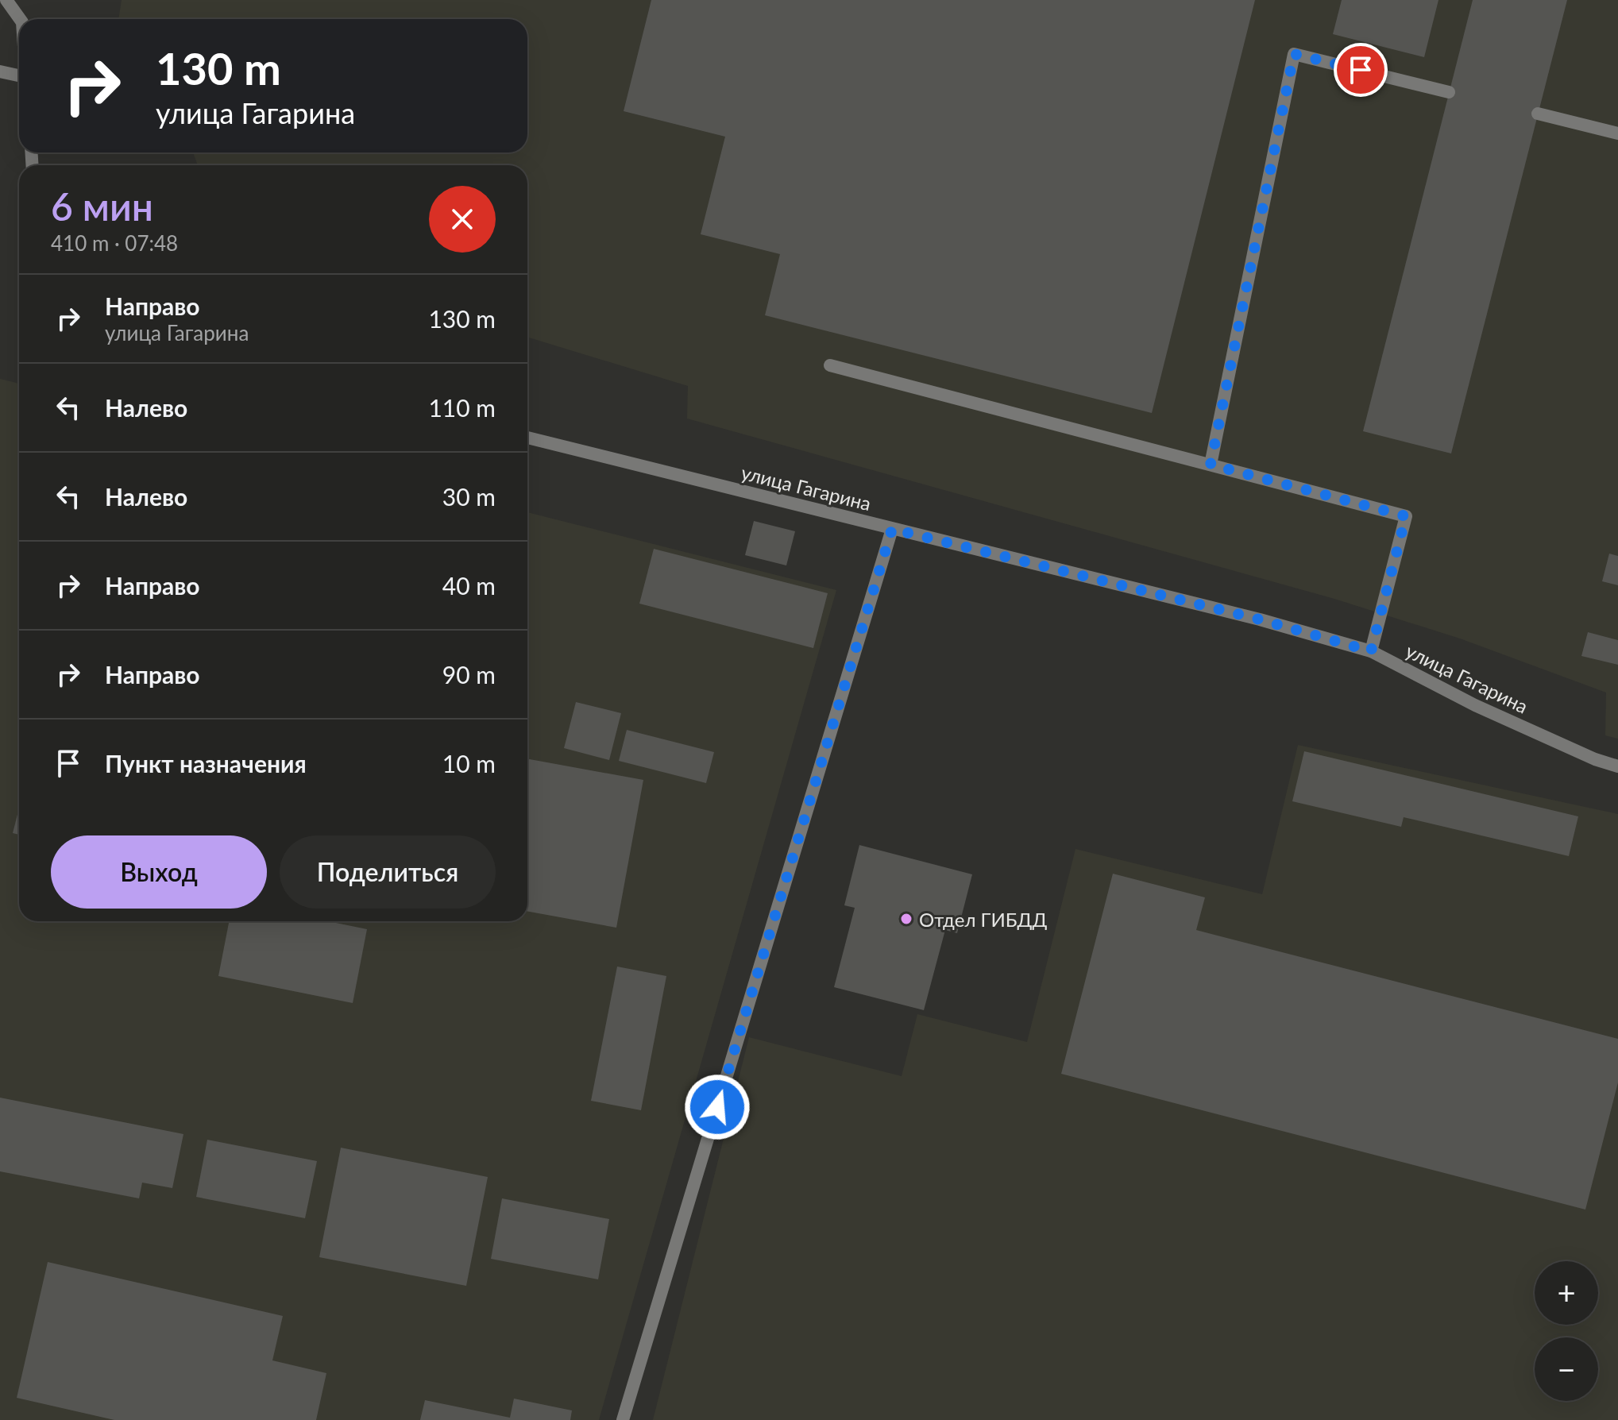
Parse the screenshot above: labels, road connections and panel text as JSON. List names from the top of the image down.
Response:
{
  "streets": {
    "street": ["улица Гагарина"]
  },
  "places": ["Отдел ГИБДД"],
  "page": {
    "turn": ["130 m", "улица Гагарина"],
    "heading": ["6 мин", "410 m · 07:48"],
    "list": [
      {
        "name": "Направо",
        "note": "улица Гагарина",
        "value": "130 m"
      },
      {
        "name": "Налево",
        "value": "110 m"
      },
      {
        "name": "Налево",
        "value": "30 m"
      },
      {
        "name": "Направо",
        "value": "40 m"
      },
      {
        "name": "Направо",
        "value": "90 m"
      },
      {
        "name": "Пункт назначения",
        "value": "10 m"
      }
    ],
    "buttons": ["Выход", "Поделиться"],
    "map_buttons": ["+", "−"]
  }
}
